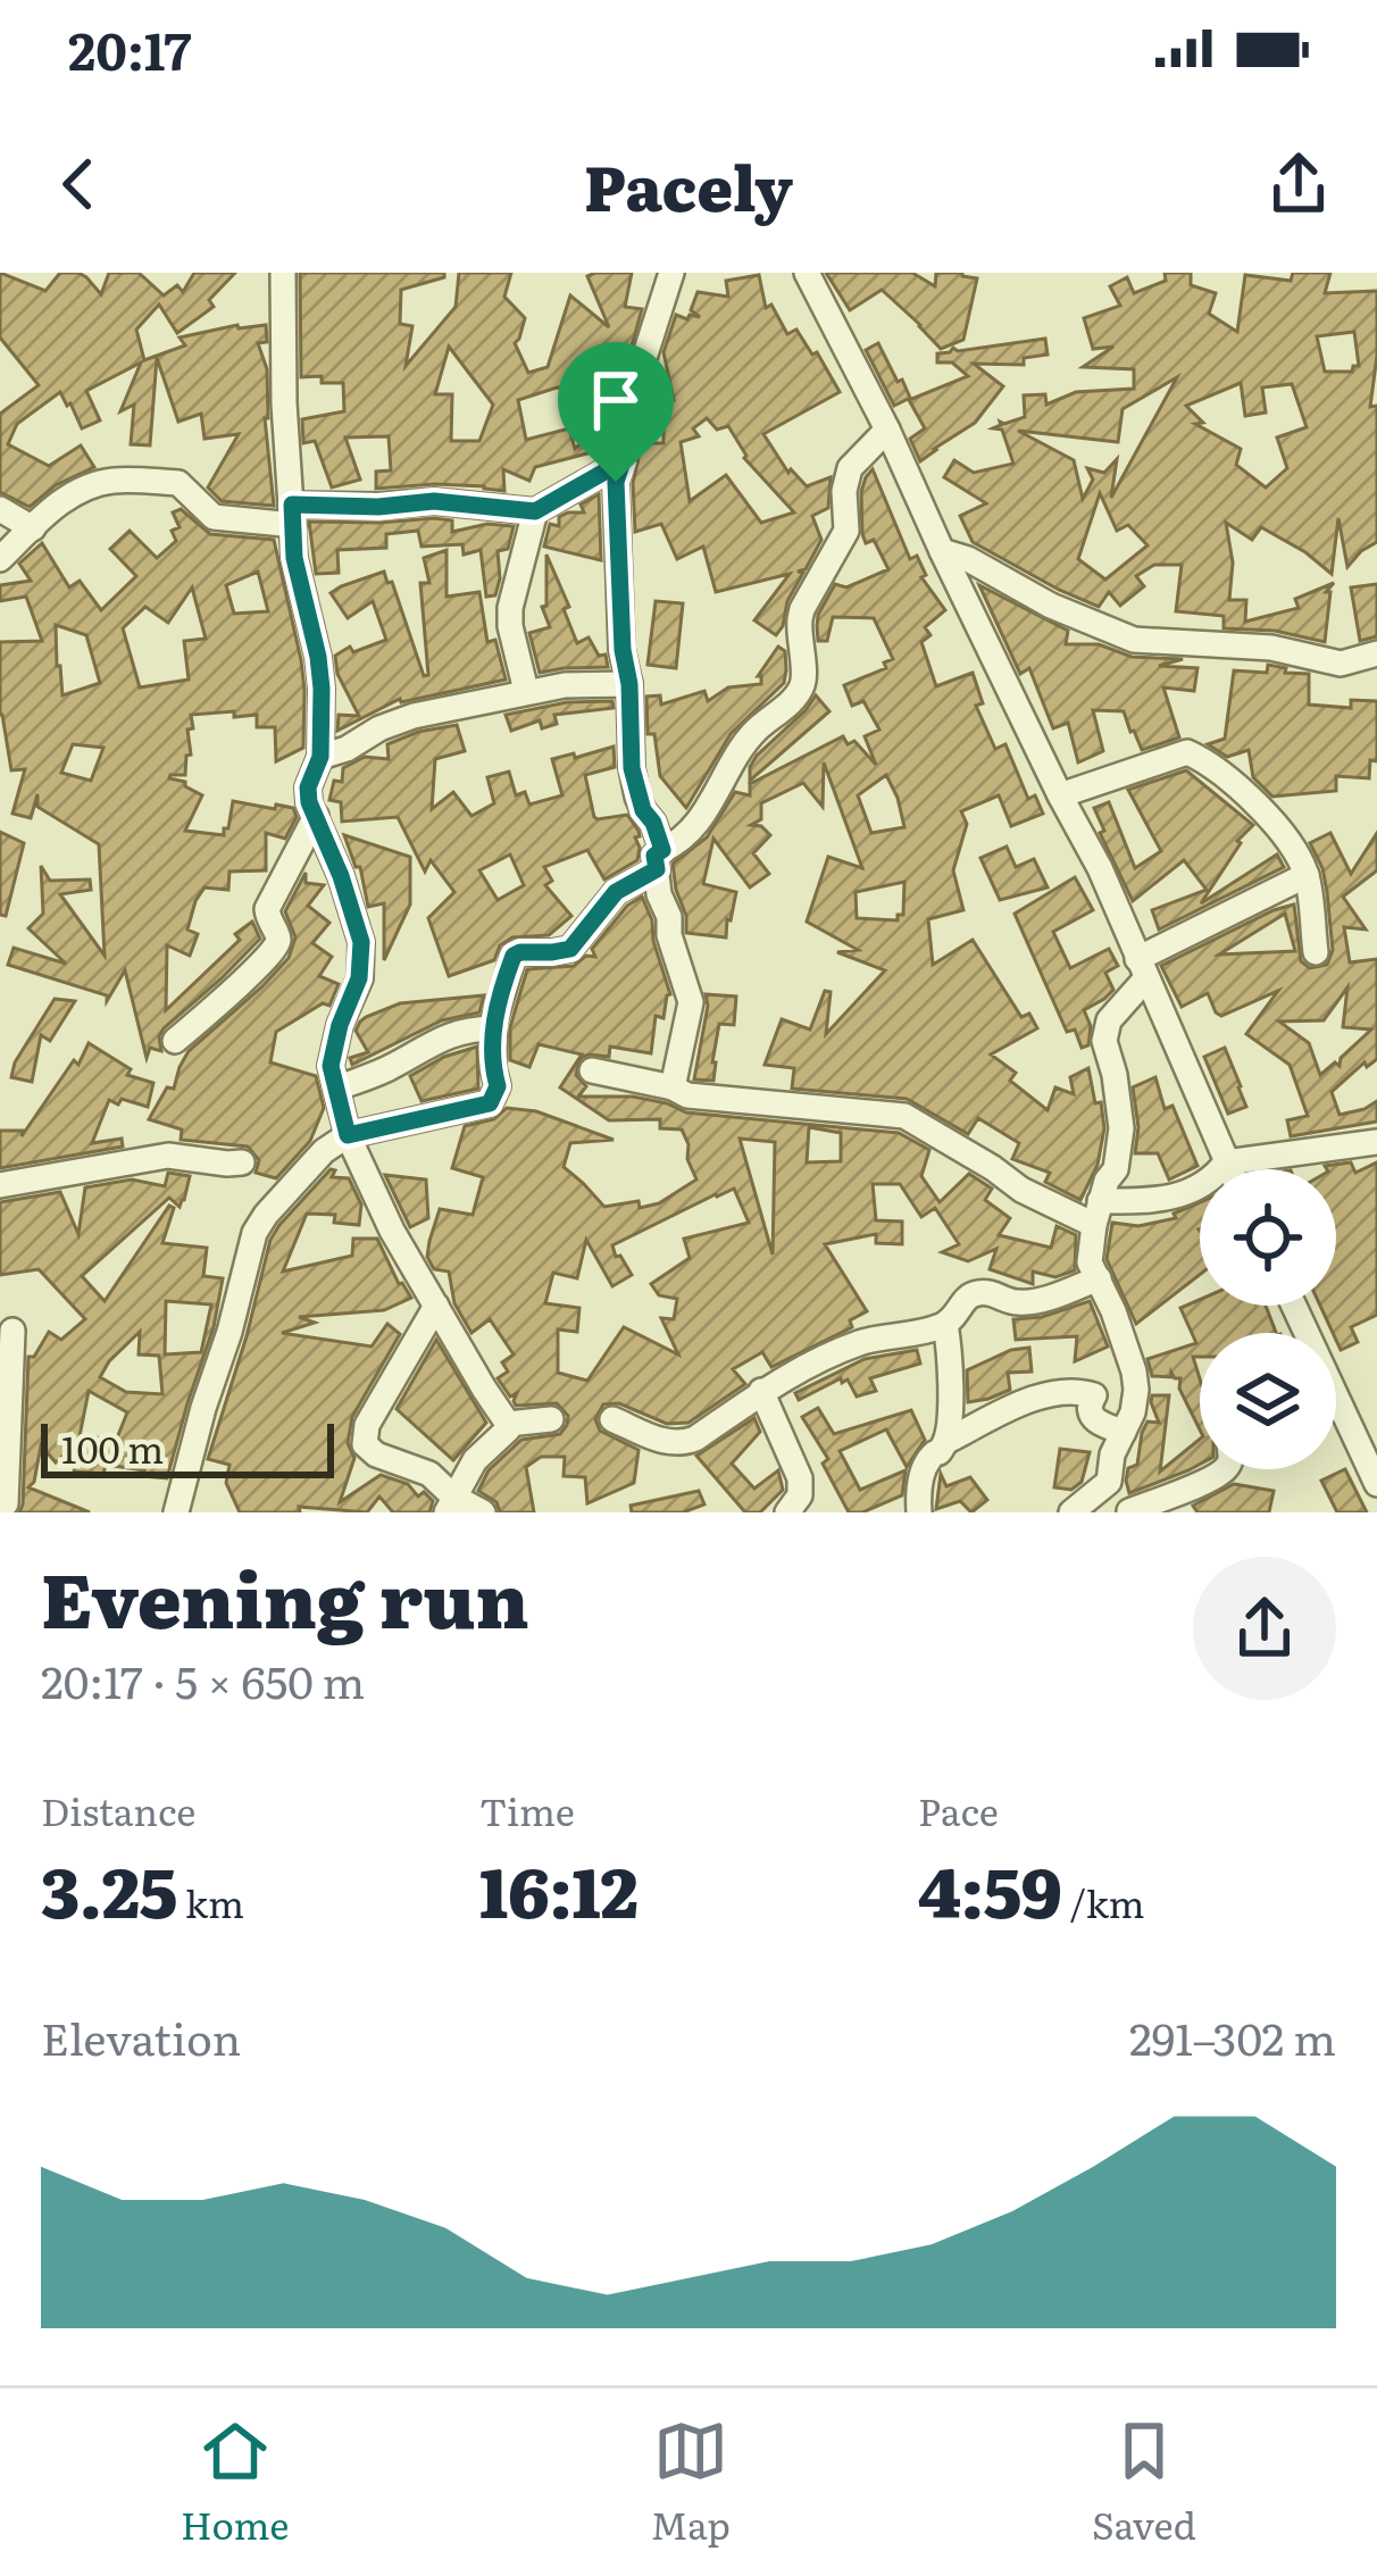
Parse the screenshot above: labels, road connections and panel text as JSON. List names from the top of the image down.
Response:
{
  "scale_bar": "100 m",
  "page": {
    "status": "20:17",
    "header": "Pacely",
    "scale": "100 m",
    "heading": ["Evening run", "20:17 · 5 × 650 m"],
    "stats": [
      ["Distance", "3.25 km"],
      ["Time", "16:12"],
      ["Pace", "4:59 /km"]
    ],
    "chart": ["Elevation", "291–302 m"],
    "tabs": ["Home", "Map", "Saved"]
  }
}
